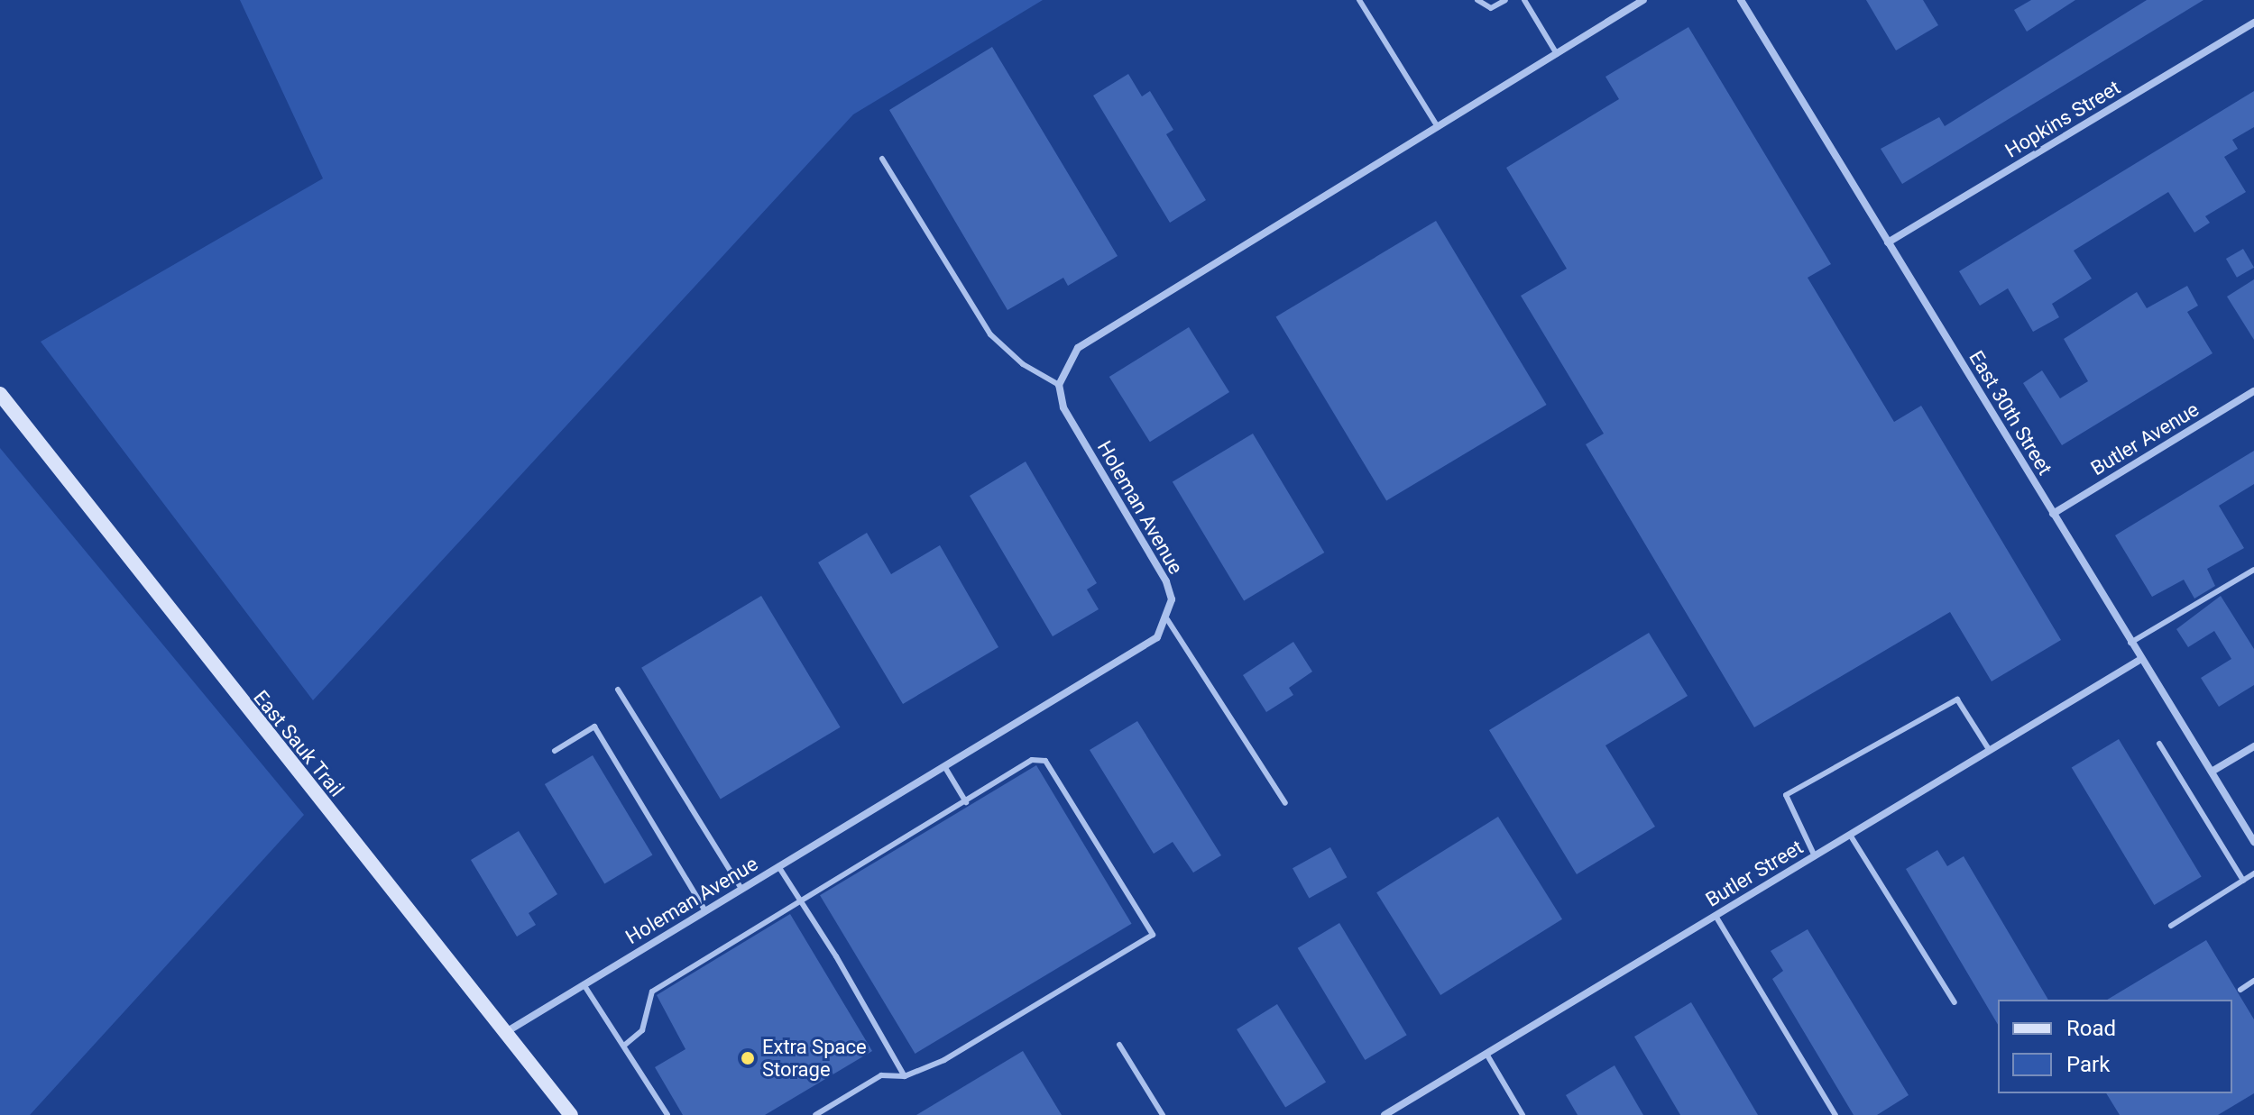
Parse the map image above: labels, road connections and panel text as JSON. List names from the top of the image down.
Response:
{
  "streets": {
    "main road": ["East Sauk Trail"],
    "street": [
      "Hopkins Street",
      "East 30th Street",
      "Butler Avenue",
      "Holeman Avenue",
      "Butler Street"
    ]
  },
  "crossings": [
    ["Hopkins Street", "East 30th Street"],
    ["East 30th Street", "Butler Avenue"],
    ["East 30th Street", "Butler Street"],
    ["Holeman Avenue", "East Sauk Trail"]
  ],
  "places": ["Extra Space Storage"],
  "legend": ["Road", "Park"]
}
